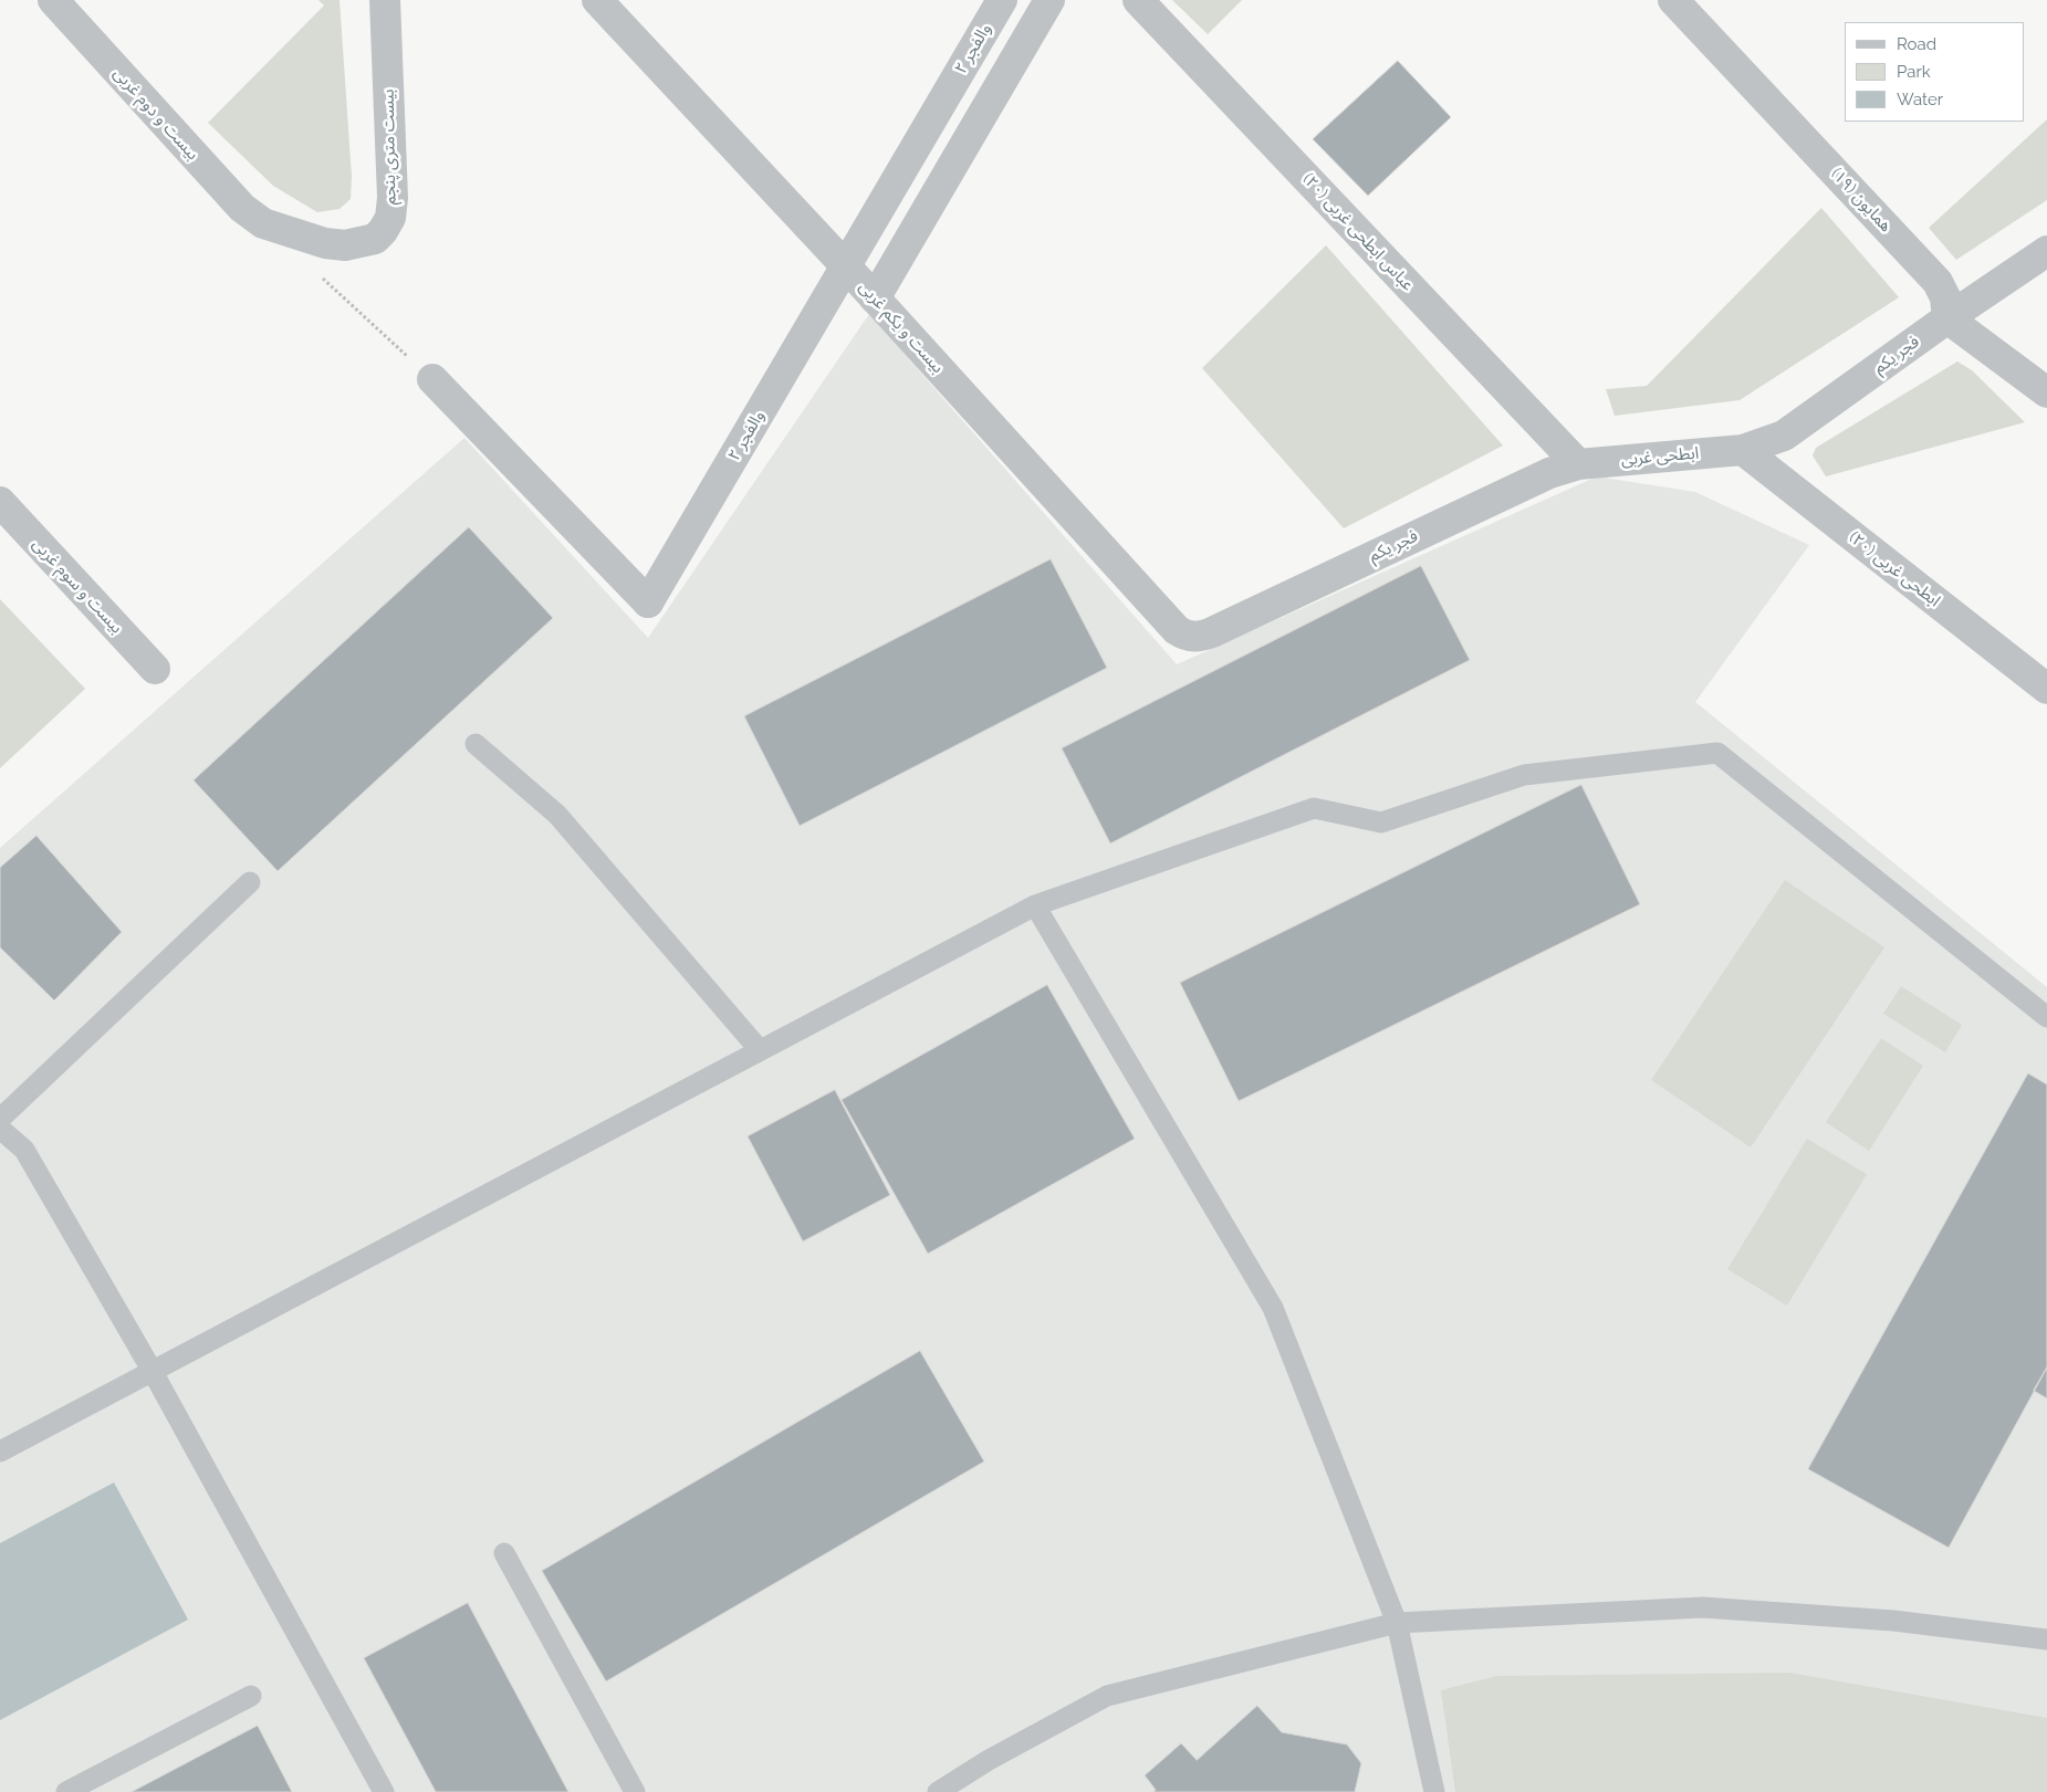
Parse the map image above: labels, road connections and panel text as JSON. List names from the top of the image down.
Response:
{
  "streets": {
    "street": [
      "والفجر ۲",
      "بیست و دوم غربی",
      "بیست متری پنجم",
      "همایون (۱۹)",
      "عباس ابطحی غربی (۲۰)",
      "بیست و یکم غربی",
      "فجر یکم",
      "ابطحی غربی",
      "ابطحی غربی (۲۰)",
      "بیست و سوم غربی"
    ]
  },
  "crossings": [
    ["والفجر ۲", "بیست و یکم غربی"],
    ["بیست و دوم غربی", "بیست متری پنجم"],
    ["همایون (۱۹)", "فجر یکم"],
    ["عباس ابطحی غربی (۲۰)", "فجر یکم"],
    ["عباس ابطحی غربی (۲۰)", "ابطحی غربی"],
    ["بیست و یکم غربی", "فجر یکم"],
    ["فجر یکم", "ابطحی غربی"],
    ["فجر یکم", "ابطحی غربی (۲۰)"],
    ["ابطحی غربی", "ابطحی غربی (۲۰)"]
  ],
  "legend": ["Road", "Park", "Water"]
}
